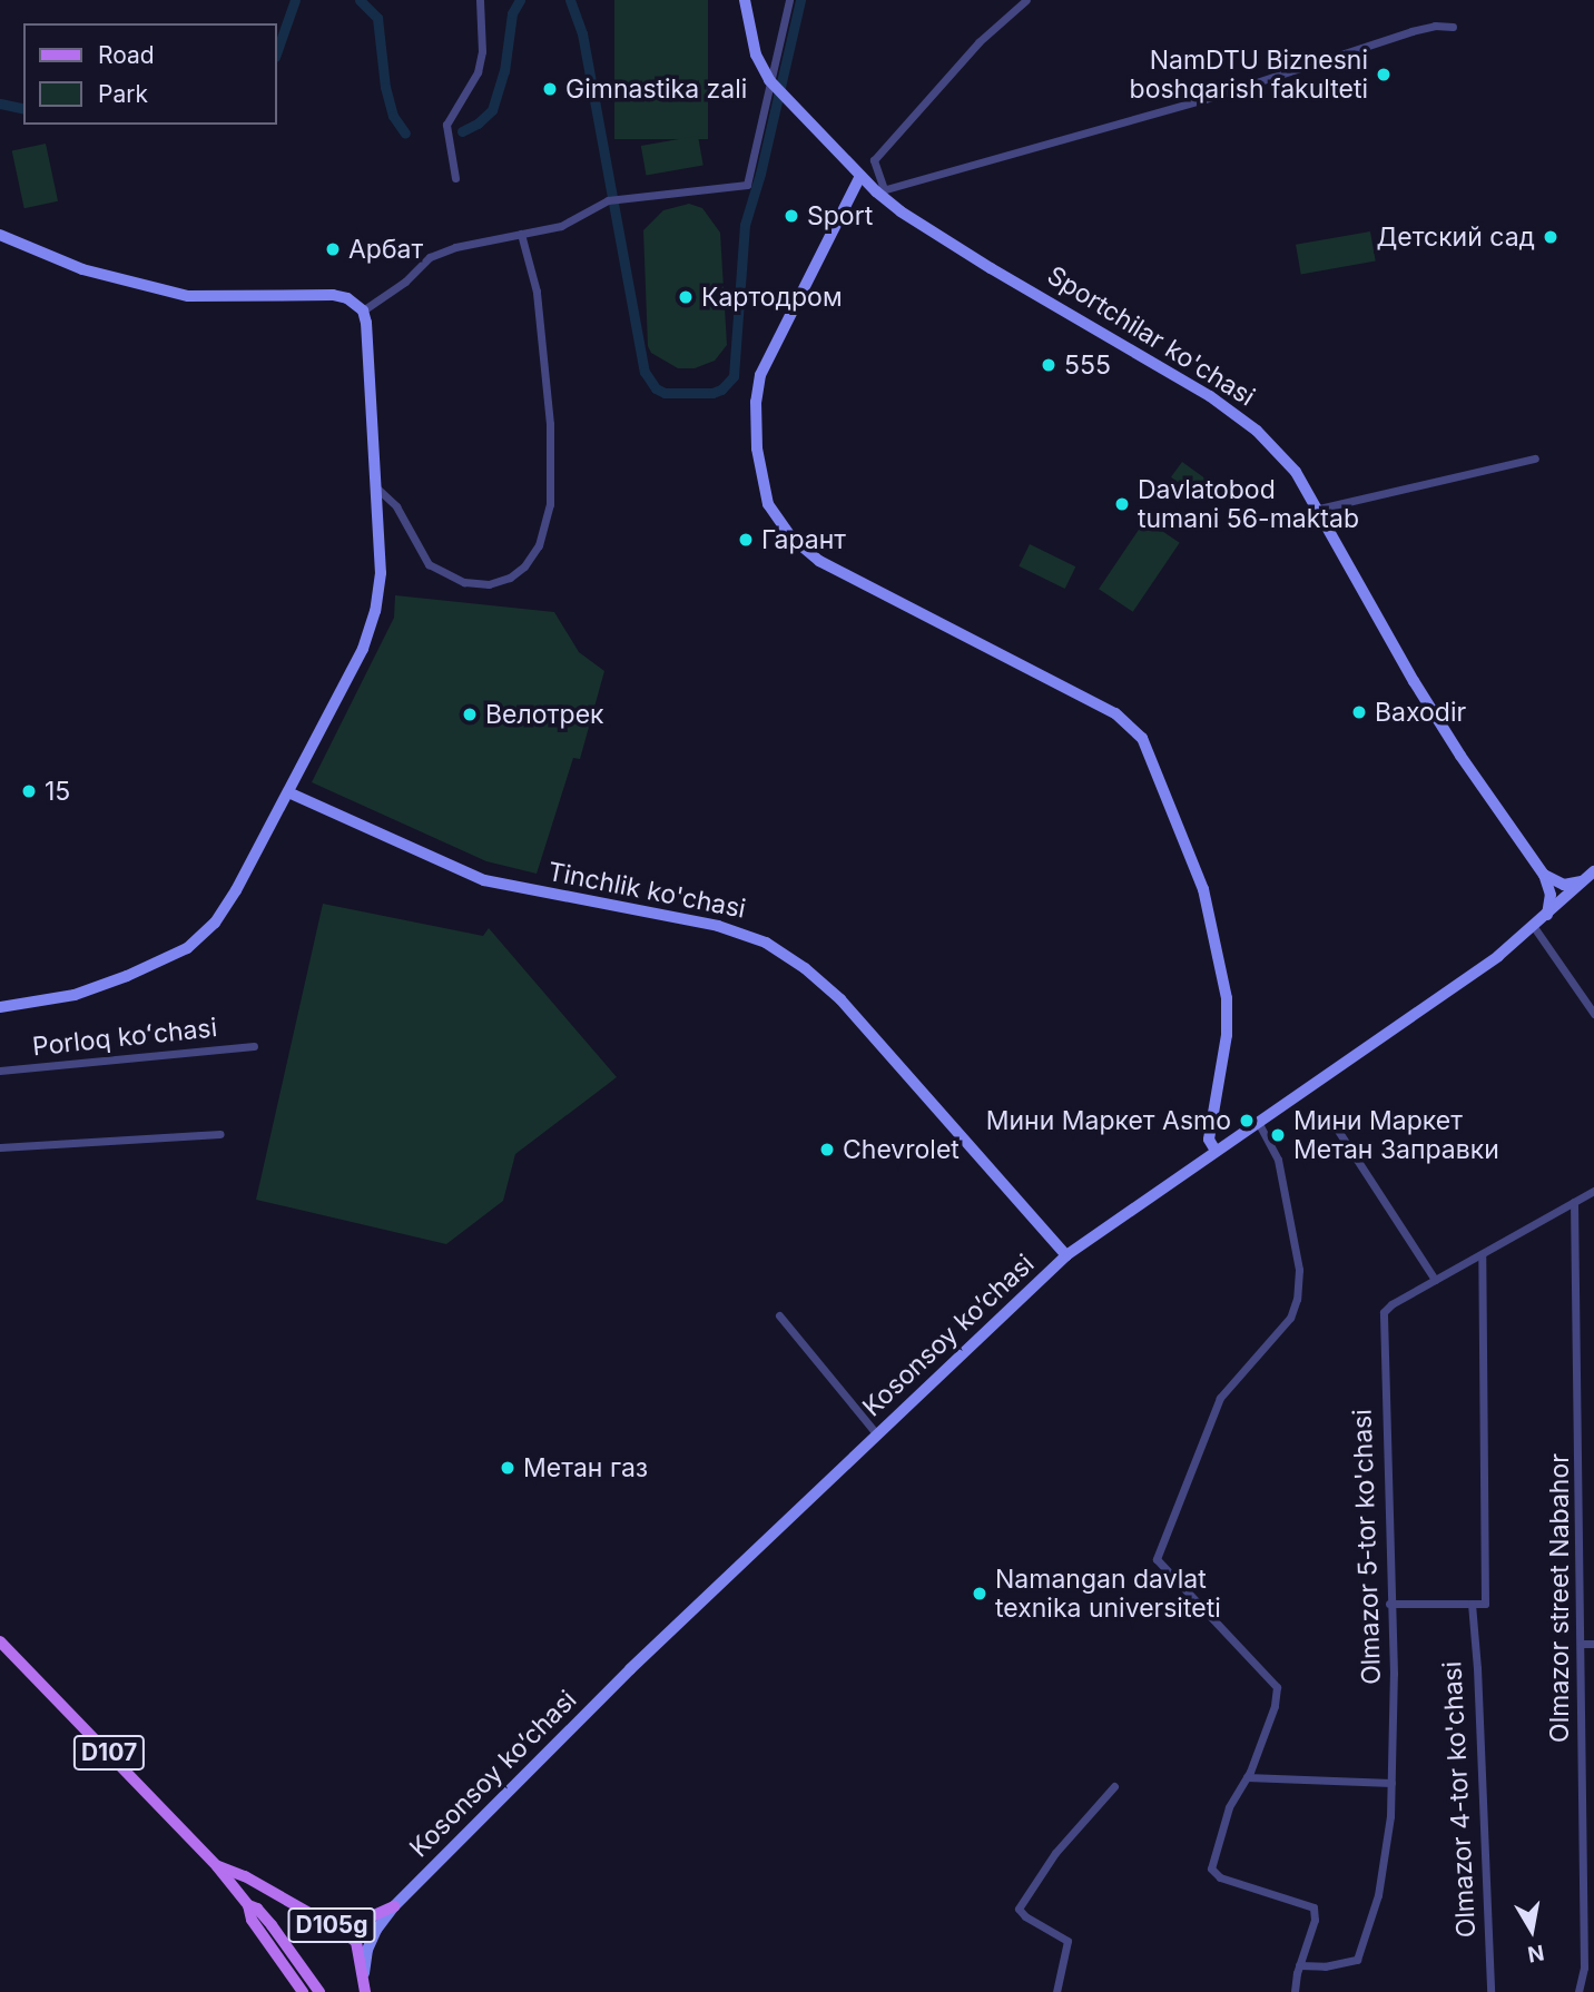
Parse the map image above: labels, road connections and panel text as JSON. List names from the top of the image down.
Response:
{
  "streets": {
    "main road": ["D107", "D105g"],
    "street": [
      "Sportchilar ko'chasi",
      "Tinchlik ko'chasi",
      "Porloq koʻchasi",
      "Kosonsoy ko’chasi",
      "Olmazor 5-tor ko'chasi",
      "Olmazor street Nabahor",
      "Olmazor 4-tor ko'chasi"
    ]
  },
  "crossings": [
    ["Tinchlik ko'chasi", "Kosonsoy ko’chasi"],
    ["Kosonsoy ko’chasi", "D105g"],
    ["Olmazor 5-tor ko'chasi", "Olmazor street Nabahor"],
    ["D107", "D105g"]
  ],
  "places": [
    "NamDTU Biznesni boshqarish fakulteti",
    "Gimnastika zali",
    "Sport",
    "Детский сад",
    "Арбат",
    "Картодром",
    "555",
    "Davlatobod tumani 56-maktab",
    "Гарант",
    "Baxodir",
    "Велотрек",
    "15",
    "Мини Маркет Asmo",
    "Мини Маркет Метан Заправки",
    "Chevrolet",
    "Метан газ",
    "Namangan davlat texnika universiteti"
  ],
  "legend": ["Road", "Park"],
  "north": "bottom"
}
